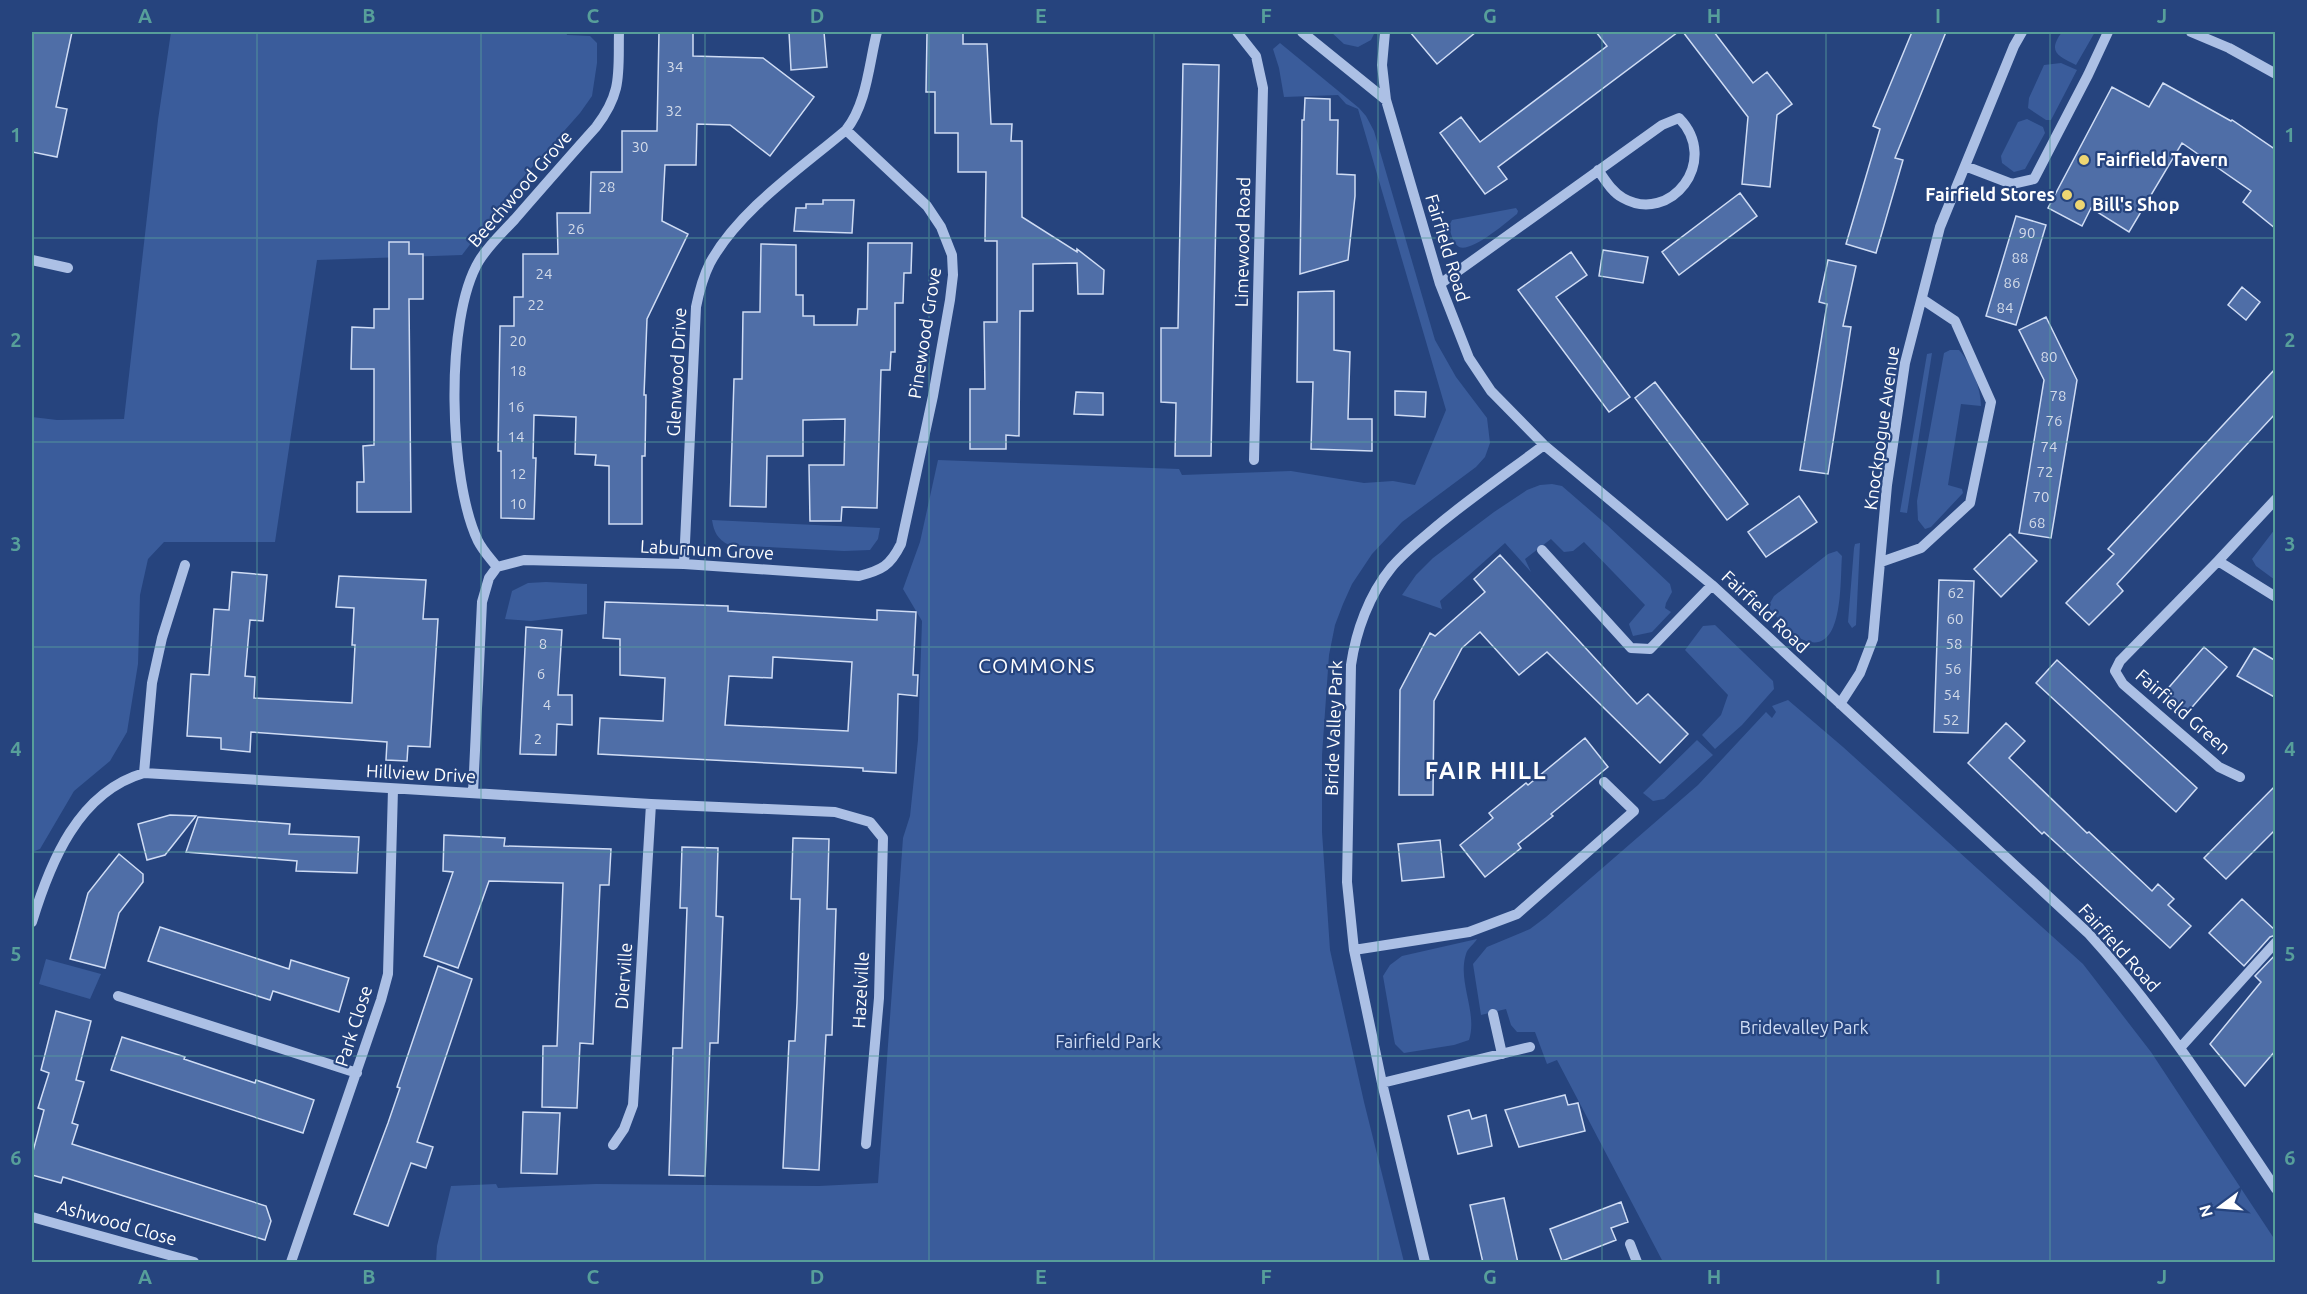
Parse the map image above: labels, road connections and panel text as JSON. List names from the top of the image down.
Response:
{
  "streets": {
    "street": [
      "Beechwood Grove",
      "Limewood Road",
      "Fairfield Road",
      "Pinewood Grove",
      "Glenwood Drive",
      "Knockpogue Avenue",
      "Laburnum Grove",
      "Fairfield Green",
      "Bride Valley Park",
      "Hillview Drive",
      "Dierville",
      "Hazelville",
      "Park Close",
      "Ashwood Close"
    ]
  },
  "crossings": [
    ["Beechwood Grove", "Laburnum Grove"],
    ["Fairfield Road", "Knockpogue Avenue"],
    ["Fairfield Road", "Bride Valley Park"],
    ["Pinewood Grove", "Glenwood Drive"],
    ["Pinewood Grove", "Laburnum Grove"],
    ["Glenwood Drive", "Laburnum Grove"],
    ["Hillview Drive", "Dierville"],
    ["Hillview Drive", "Hazelville"],
    ["Hillview Drive", "Park Close"]
  ],
  "districts": ["COMMONS", "FAIR HILL"],
  "parks": ["Bridevalley Park", "Fairfield Park"],
  "places": ["Fairfield Tavern", "Fairfield Stores", "Bill's Shop"],
  "house_numbers": [
    "34",
    "32",
    "30",
    "28",
    "26",
    "90",
    "88",
    "24",
    "86",
    "22",
    "84",
    "20",
    "80",
    "18",
    "78",
    "16",
    "76",
    "14",
    "74",
    "72",
    "12",
    "70",
    "10",
    "68",
    "62",
    "60",
    "8",
    "58",
    "56",
    "6",
    "54",
    "4",
    "52",
    "2"
  ],
  "north": "left",
  "grid": {
    "columns": [
      "A",
      "B",
      "C",
      "D",
      "E",
      "F",
      "G",
      "H",
      "I",
      "J"
    ],
    "rows": [
      "1",
      "2",
      "3",
      "4",
      "5",
      "6"
    ]
  }
}
